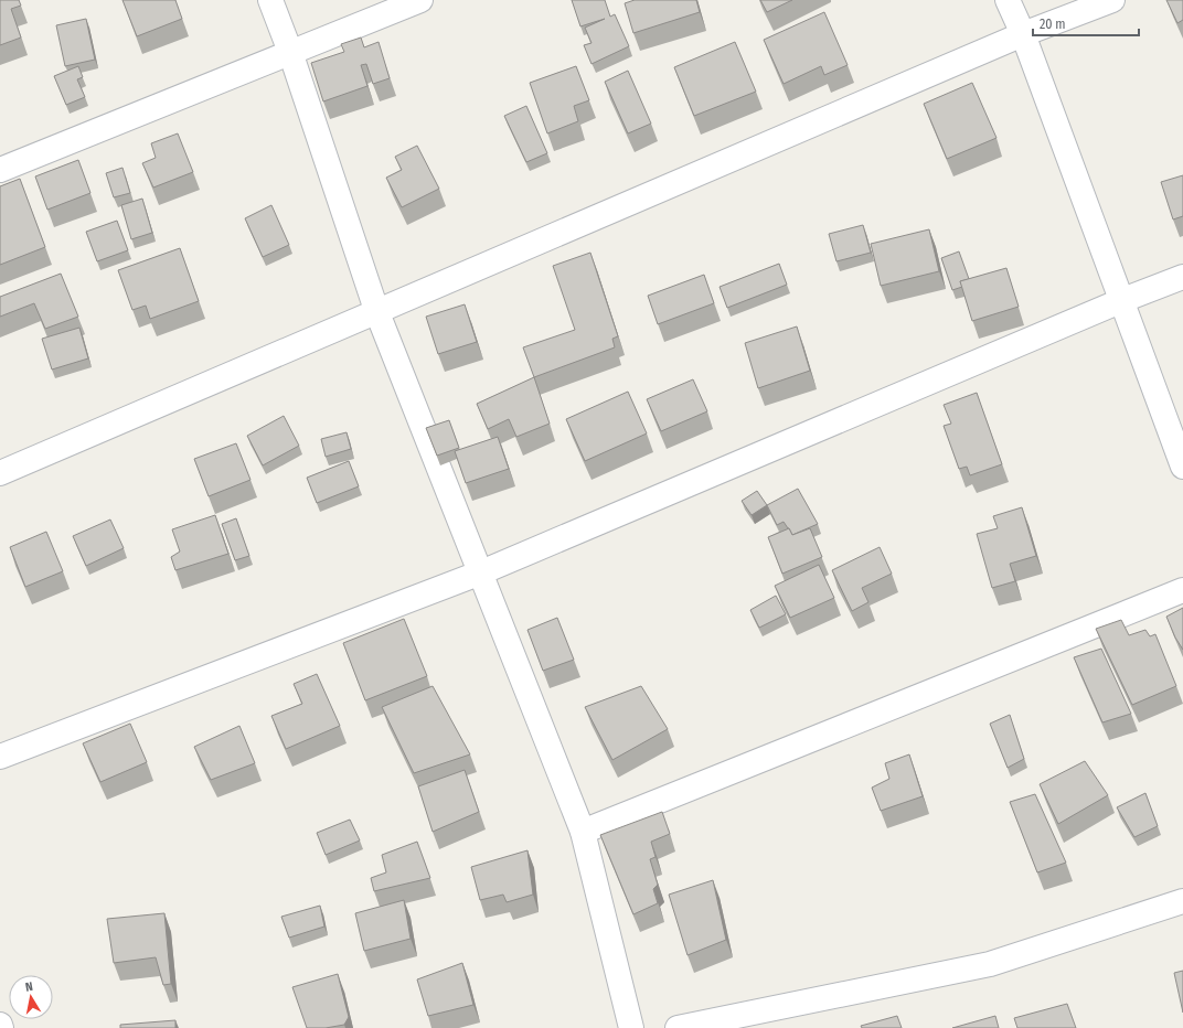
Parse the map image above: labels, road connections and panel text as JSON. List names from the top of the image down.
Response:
{
  "scale_bar": "20 m",
  "north": "top"
}
